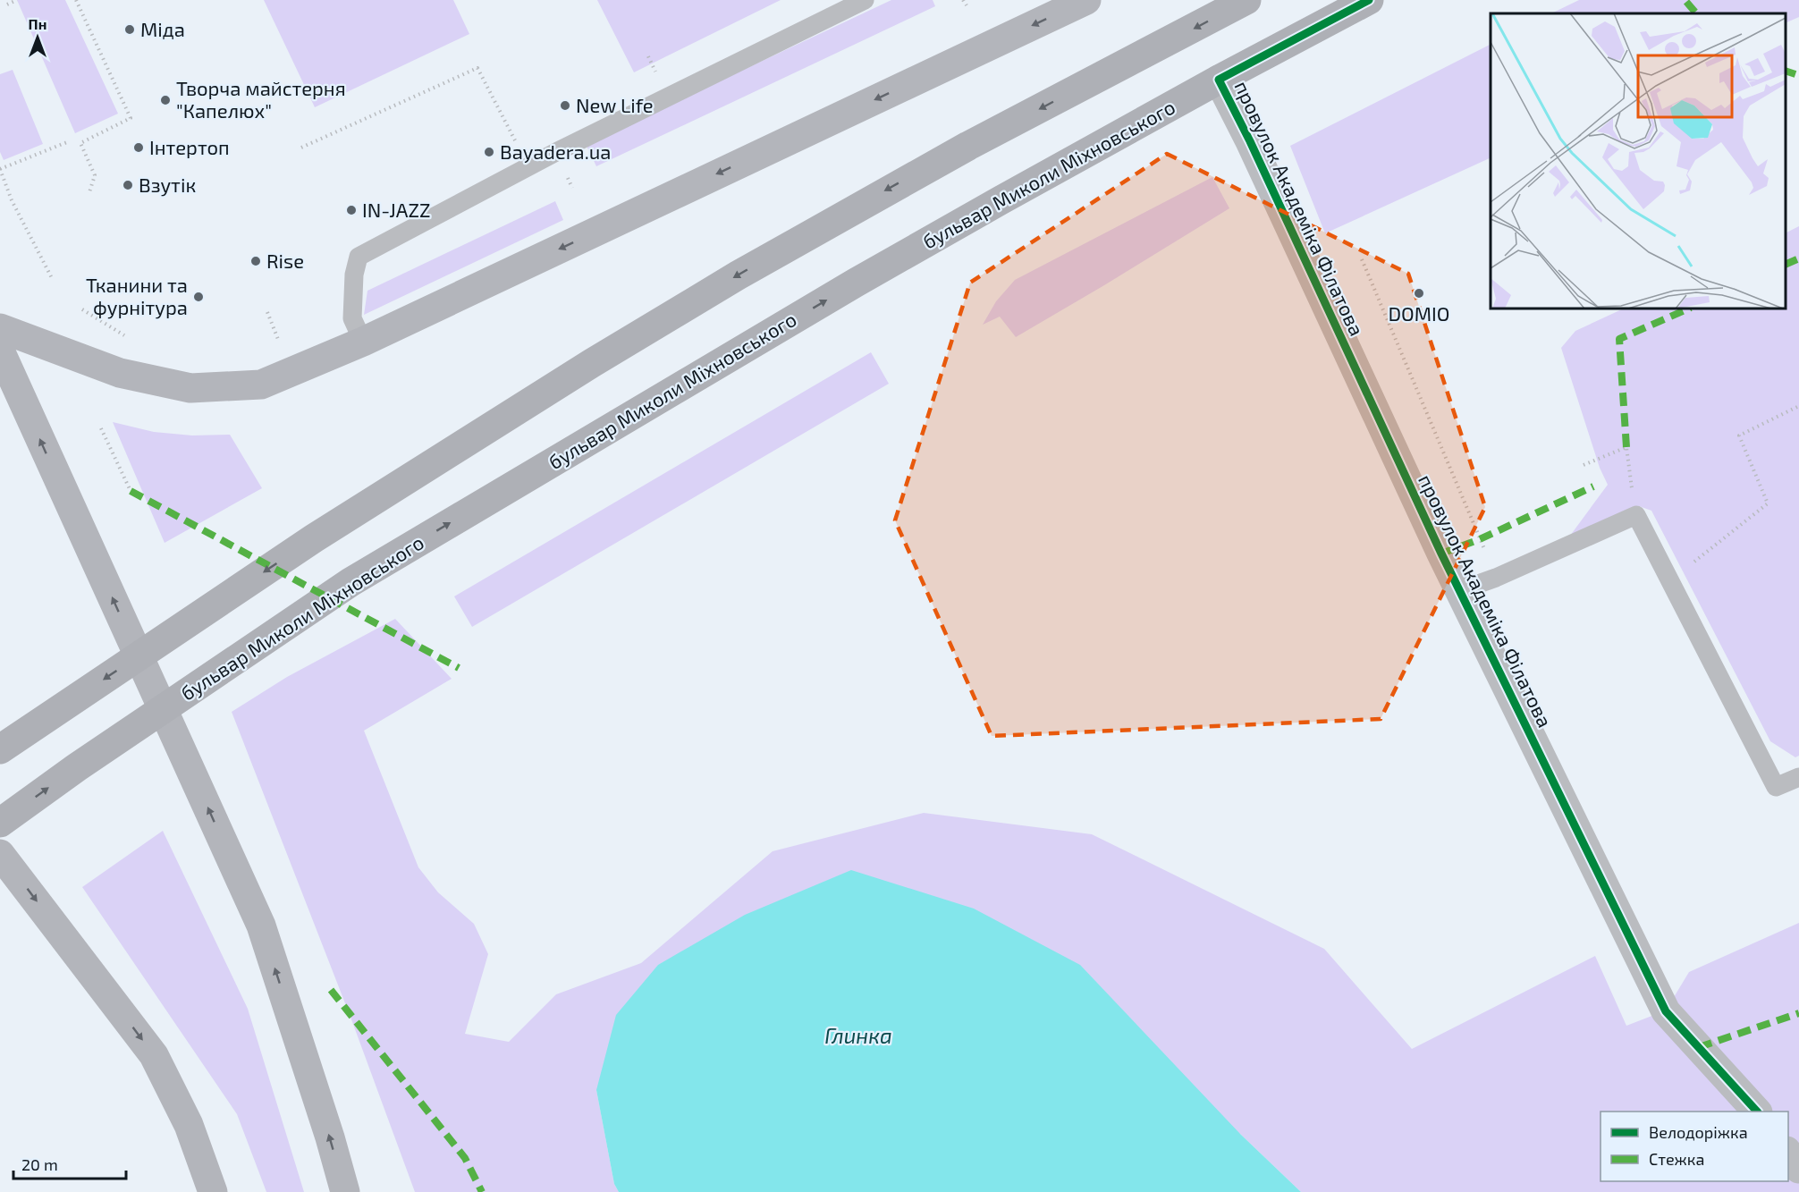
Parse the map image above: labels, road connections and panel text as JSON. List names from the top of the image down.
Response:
{
  "streets": {
    "highway": ["бульвар Миколи Міхновського"],
    "street": ["провулок Академіка Філатова"]
  },
  "crossings": [
    ["бульвар Миколи Міхновського", "провулок Академіка Філатова"]
  ],
  "water": ["Глинка"],
  "places": [
    "Міда",
    "Творча майстерня \"Капелюх\"",
    "New Life",
    "Інтертоп",
    "Bayadera.ua",
    "Взутік",
    "IN-JAZZ",
    "Rise",
    "DOMIO",
    "Тканини та фурнітура"
  ],
  "legend": ["Велодоріжка", "Стежка"],
  "scale_bar": "20 m",
  "north": "top"
}
